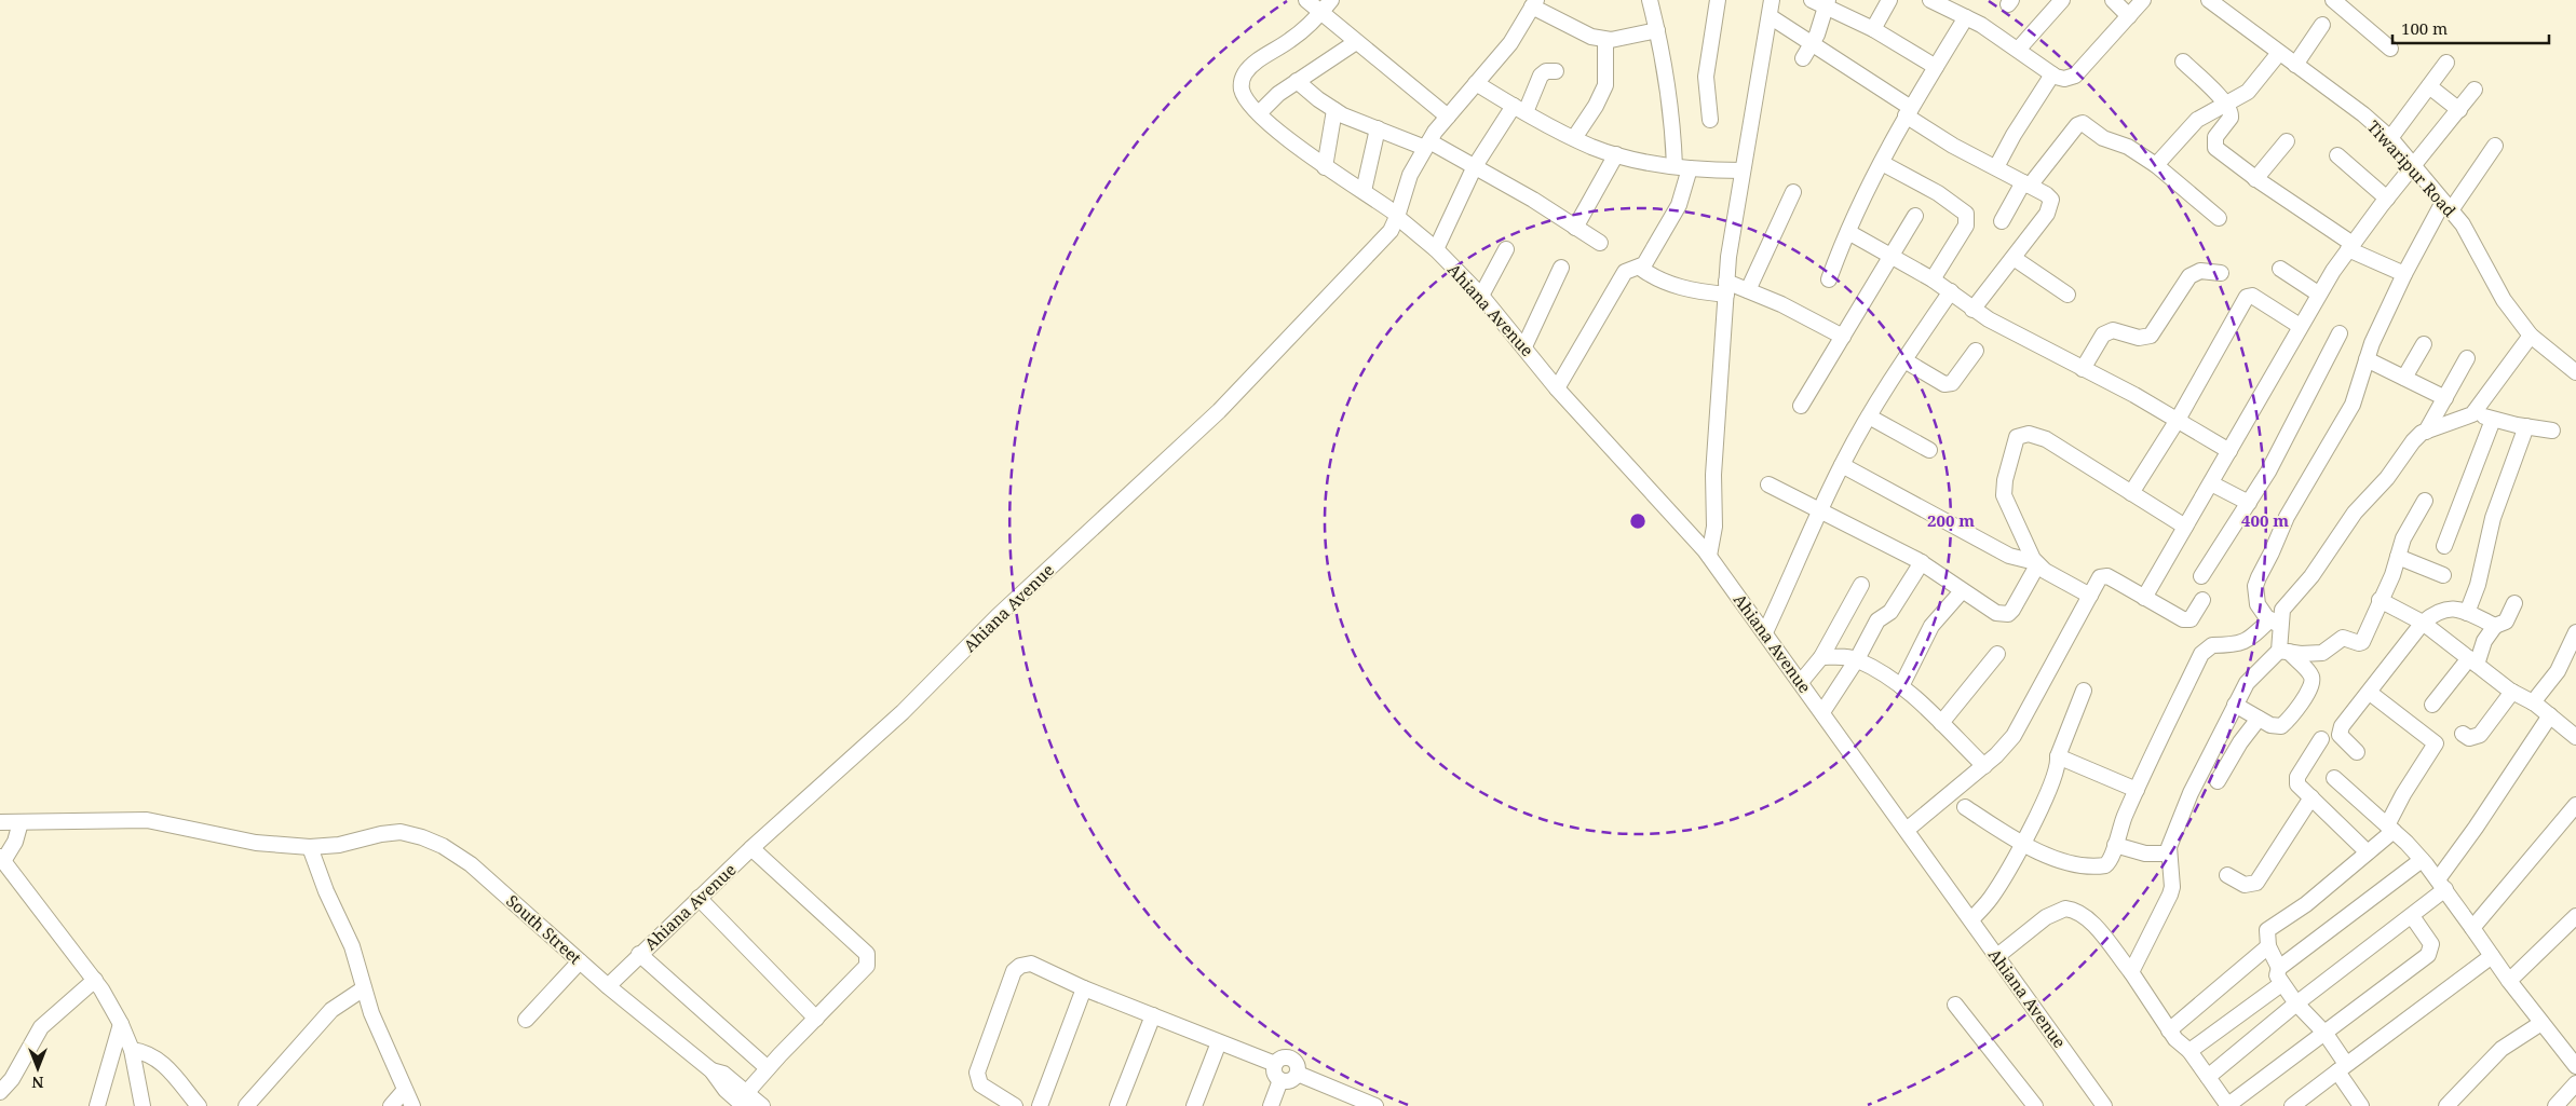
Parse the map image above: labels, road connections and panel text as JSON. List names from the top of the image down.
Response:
{
  "streets": {
    "street": ["Tiwaripur Road", "Ahiana Avenue", "South Street"]
  },
  "crossings": [
    ["Ahiana Avenue", "South Street"]
  ],
  "scale_bar": "100 m",
  "north": "bottom",
  "rings": ["200 m", "400 m"]
}
